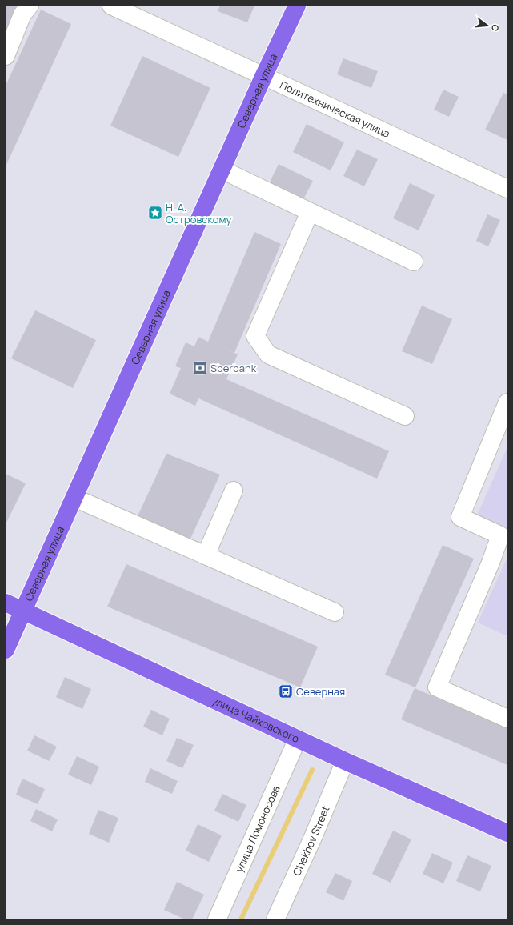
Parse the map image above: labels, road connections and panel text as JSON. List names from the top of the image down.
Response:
{
  "streets": {
    "main road": ["Северная улица", "улица Чайковского"],
    "street": ["Политехническая улица", "улица Ломоносова", "Chekhov Street"]
  },
  "crossings": [
    ["Северная улица", "Политехническая улица"],
    ["Северная улица", "улица Чайковского"],
    ["улица Чайковского", "улица Ломоносова"],
    ["улица Чайковского", "Chekhov Street"]
  ],
  "places": {
    "place": ["Н. А. Островскому"],
    "bank": ["Sberbank"],
    "bus stop": ["Северная"]
  },
  "north": "right"
}
